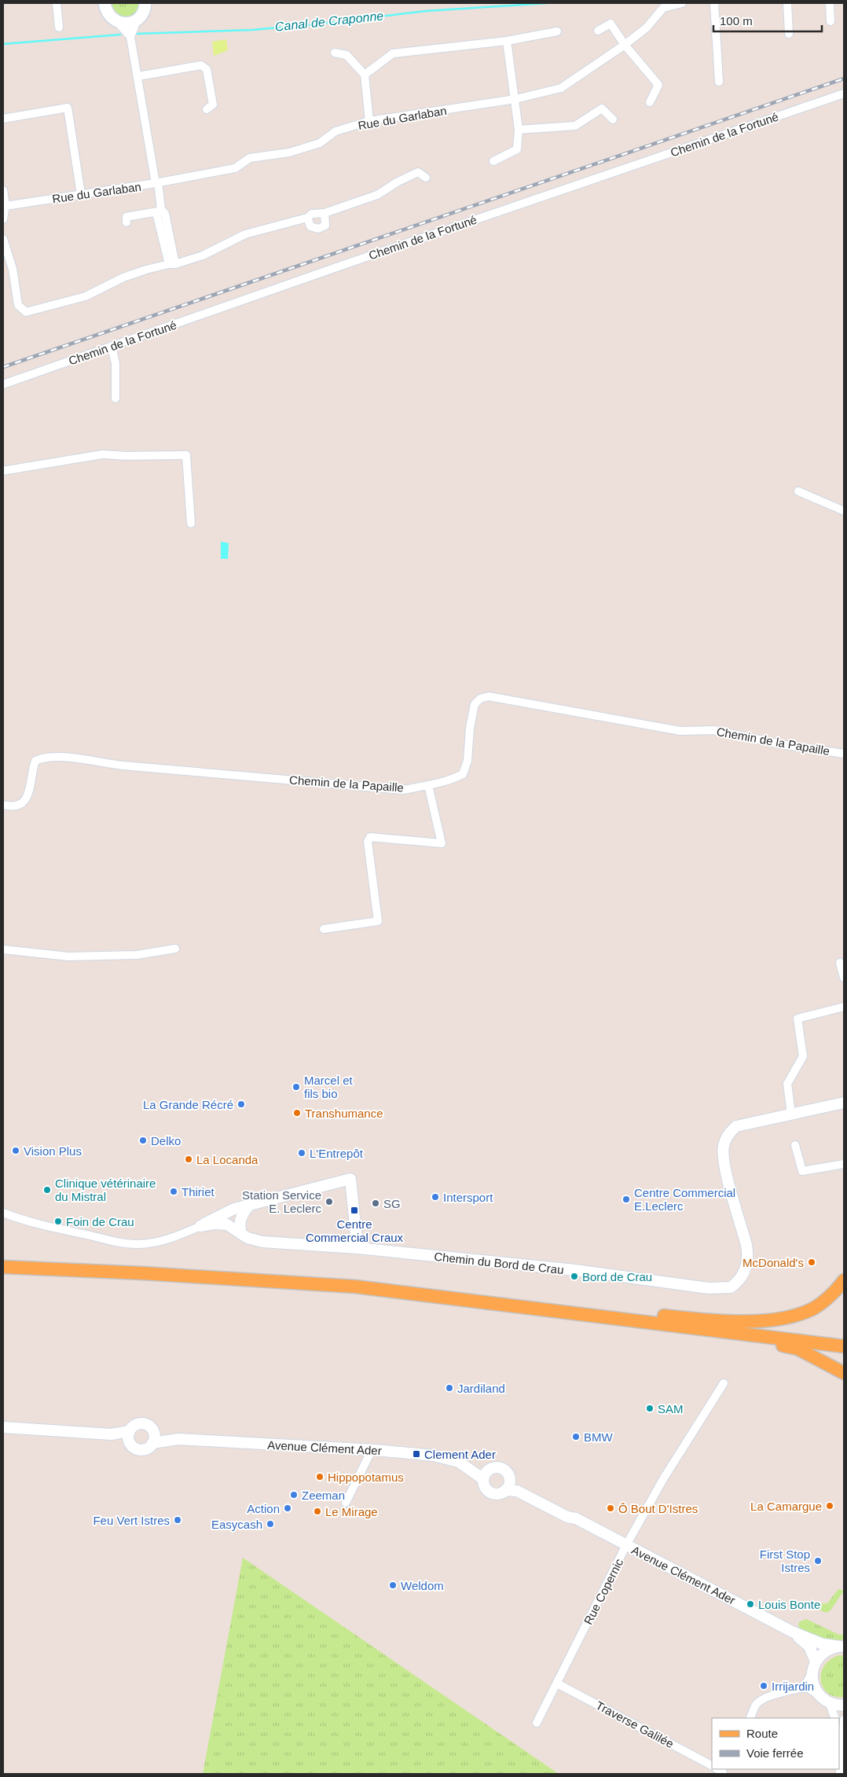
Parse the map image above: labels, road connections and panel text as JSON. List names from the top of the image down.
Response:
{
  "streets": {
    "street": [
      "Rue du Garlaban",
      "Chemin de la Fortuné",
      "Chemin de la Papaille",
      "Chemin du Bord de Crau",
      "Avenue Clément Ader",
      "Rue Copernic",
      "Traverse Galilée"
    ]
  },
  "crossings": [
    ["Avenue Clément Ader", "Rue Copernic"],
    ["Rue Copernic", "Traverse Galilée"]
  ],
  "water": ["Canal de Craponne"],
  "places": {
    "other": [
      "Marcel et fils bio",
      "La Grande Récré",
      "Transhumance",
      "Delko",
      "Vision Plus",
      "L'Entrepôt",
      "La Locanda",
      "Clinique vétérinaire du Mistral",
      "Thiriet",
      "Intersport",
      "Centre Commercial E.Leclerc",
      "Station Service E. Leclerc",
      "SG",
      "Foin de Crau",
      "McDonald's",
      "Bord de Crau",
      "Jardiland",
      "SAM",
      "BMW",
      "Hippopotamus",
      "Zeeman",
      "La Camargue",
      "Action",
      "Ô Bout D'Istres",
      "Le Mirage",
      "Feu Vert Istres",
      "Easycash",
      "First Stop Istres",
      "Weldom",
      "Louis Bonte",
      "Irrijardin"
    ],
    "transit": ["Centre Commercial Craux", "Clement Ader"]
  },
  "legend": ["Route", "Voie ferrée"],
  "scale_bar": "100 m"
}
